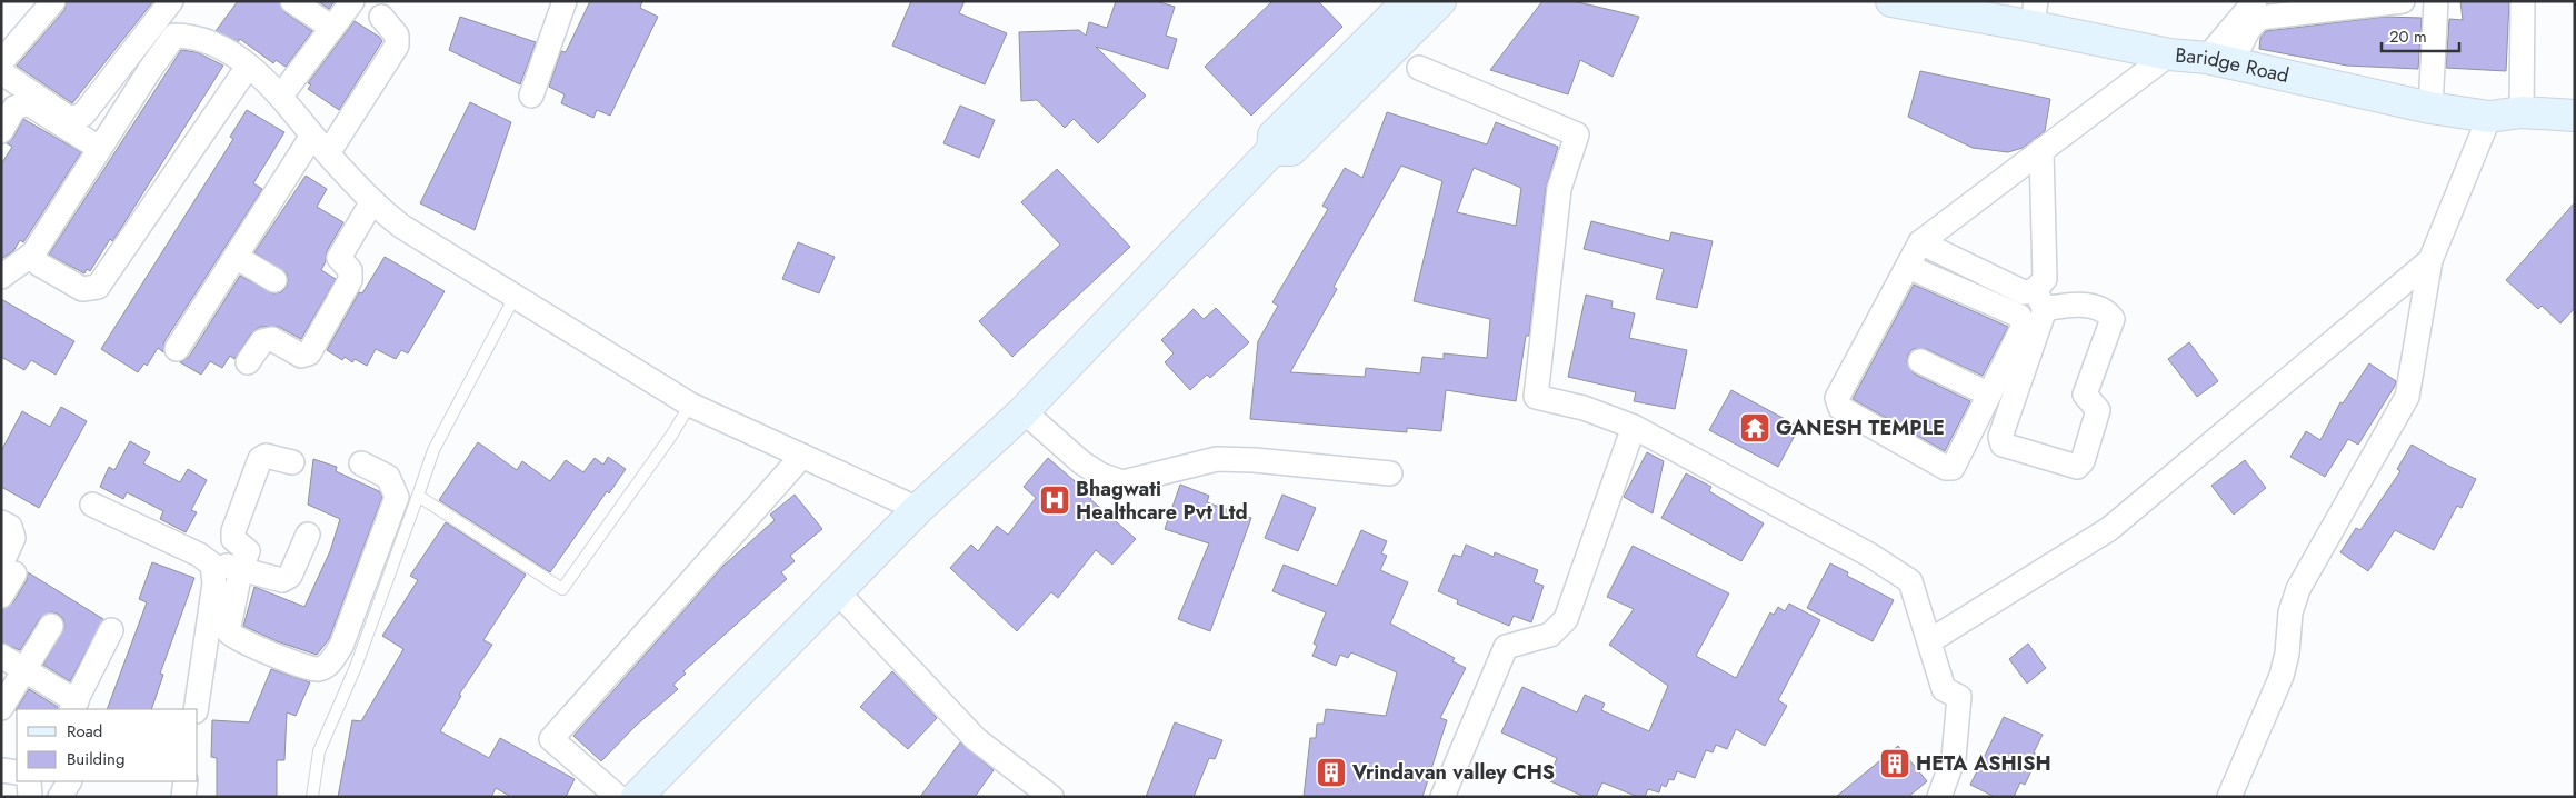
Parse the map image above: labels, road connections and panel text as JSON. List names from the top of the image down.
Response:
{
  "streets": {
    "main road": ["Baridge Road"]
  },
  "places": {
    "temple": ["GANESH TEMPLE"],
    "hospital": ["Bhagwati Healthcare Pvt Ltd"],
    "building": ["HETA ASHISH", "Vrindavan valley CHS"]
  },
  "legend": ["Road", "Building"],
  "scale_bar": "20 m"
}
